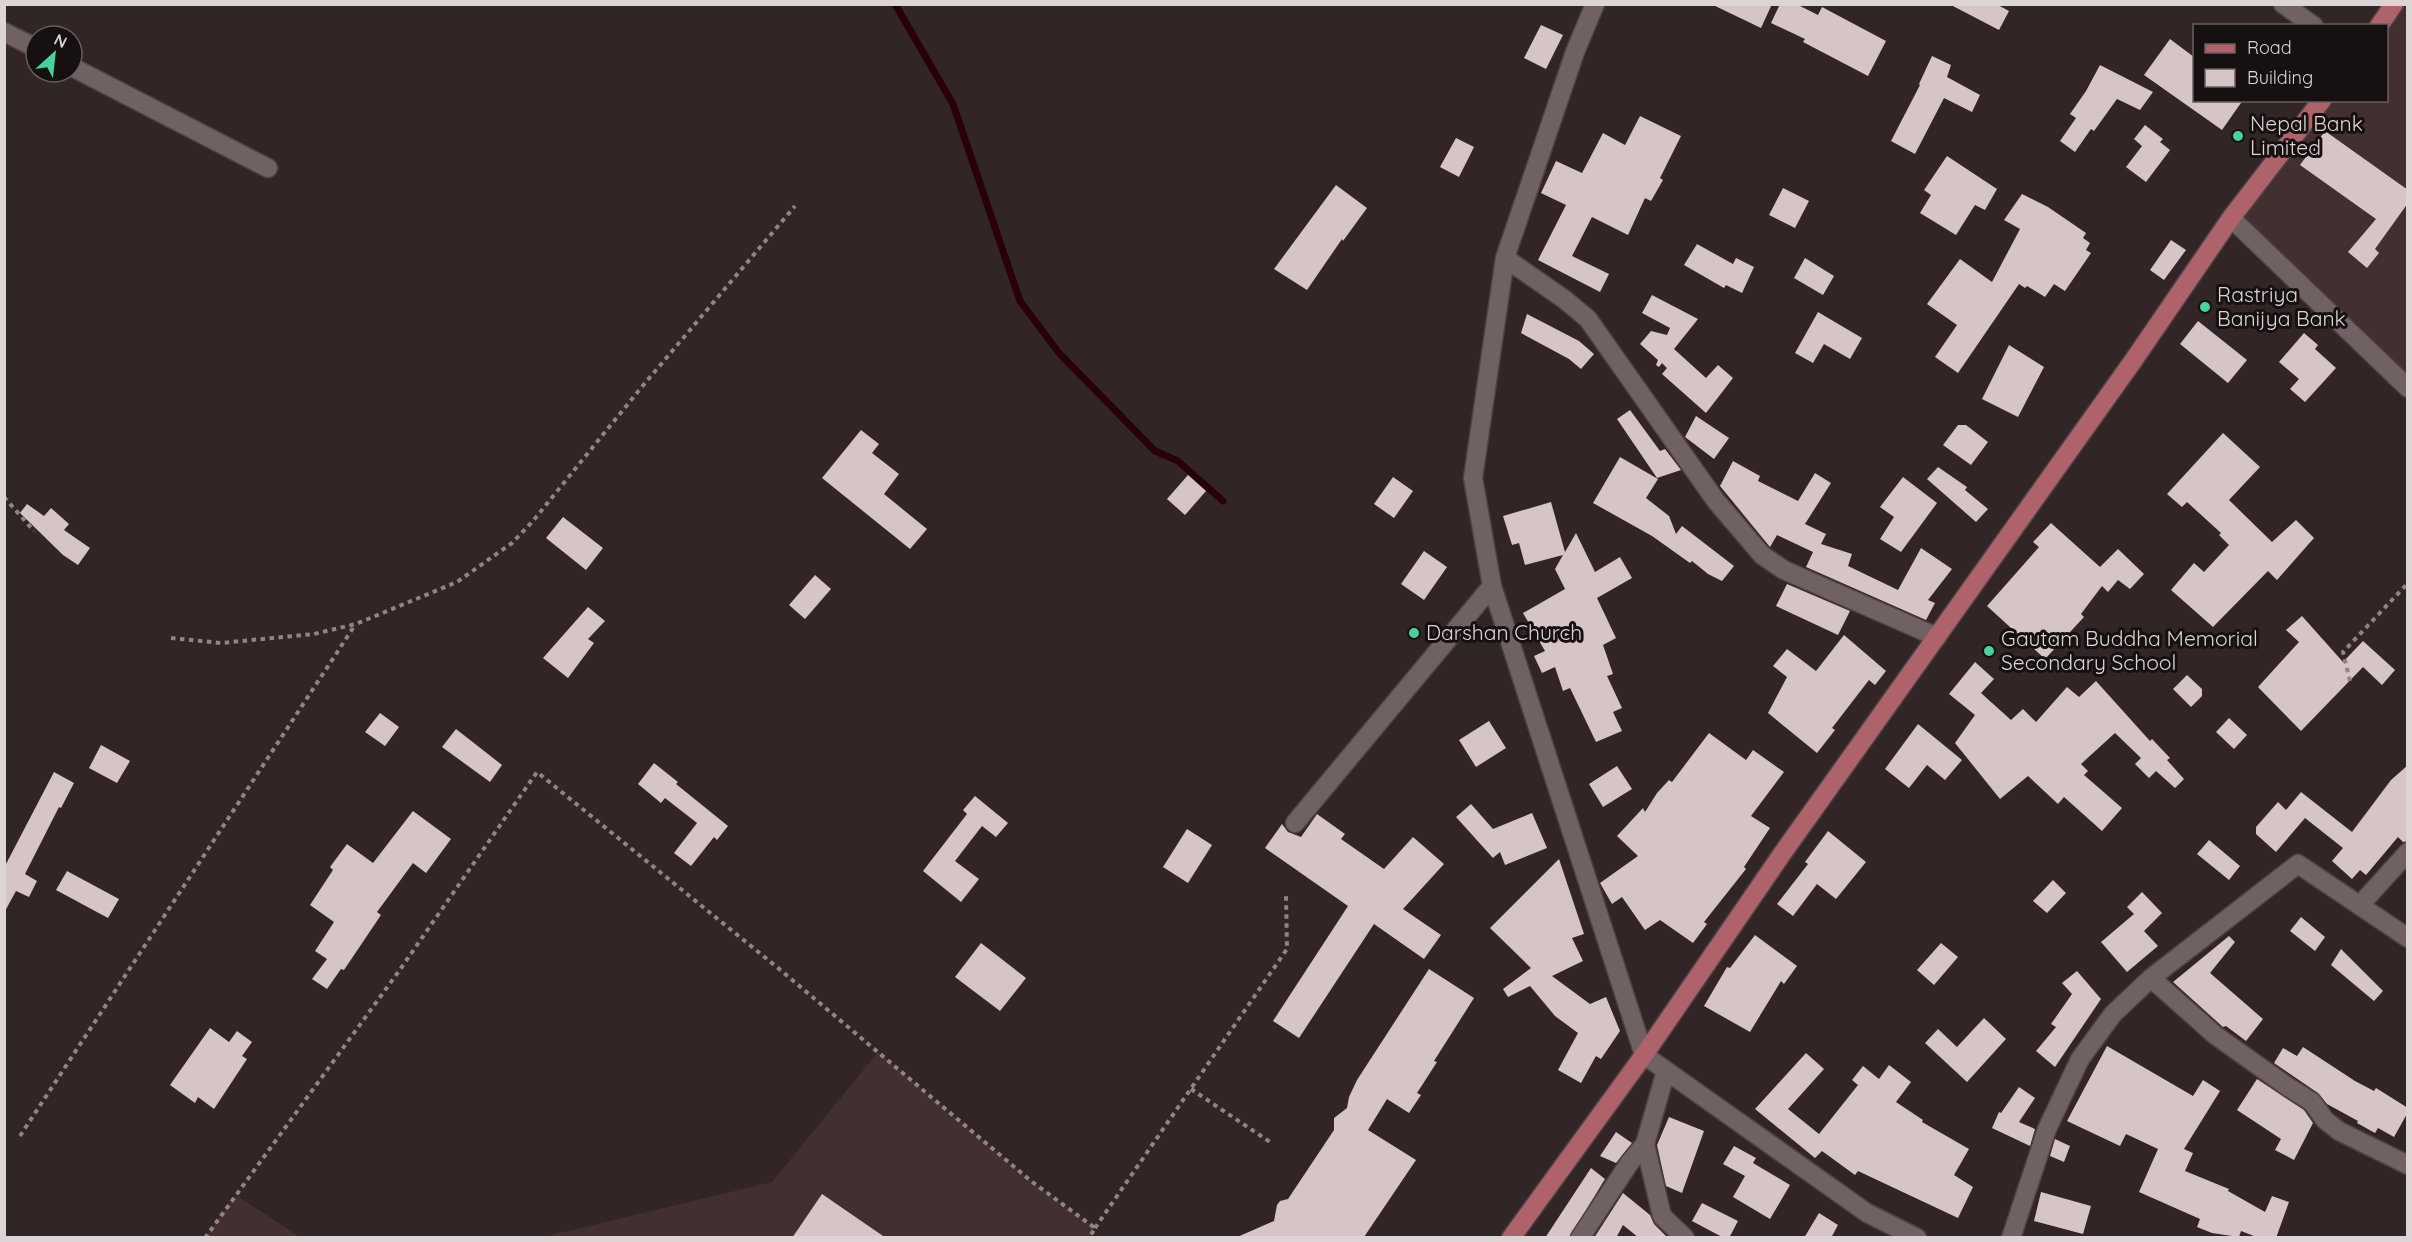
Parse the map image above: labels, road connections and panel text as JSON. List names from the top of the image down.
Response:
{
  "places": [
    "Nepal Bank Limited",
    "Rastriya Banijya Bank",
    "Darshan Church",
    "Gautam Buddha Memorial Secondary School"
  ],
  "legend": ["Road", "Building"],
  "north": "top right"
}
